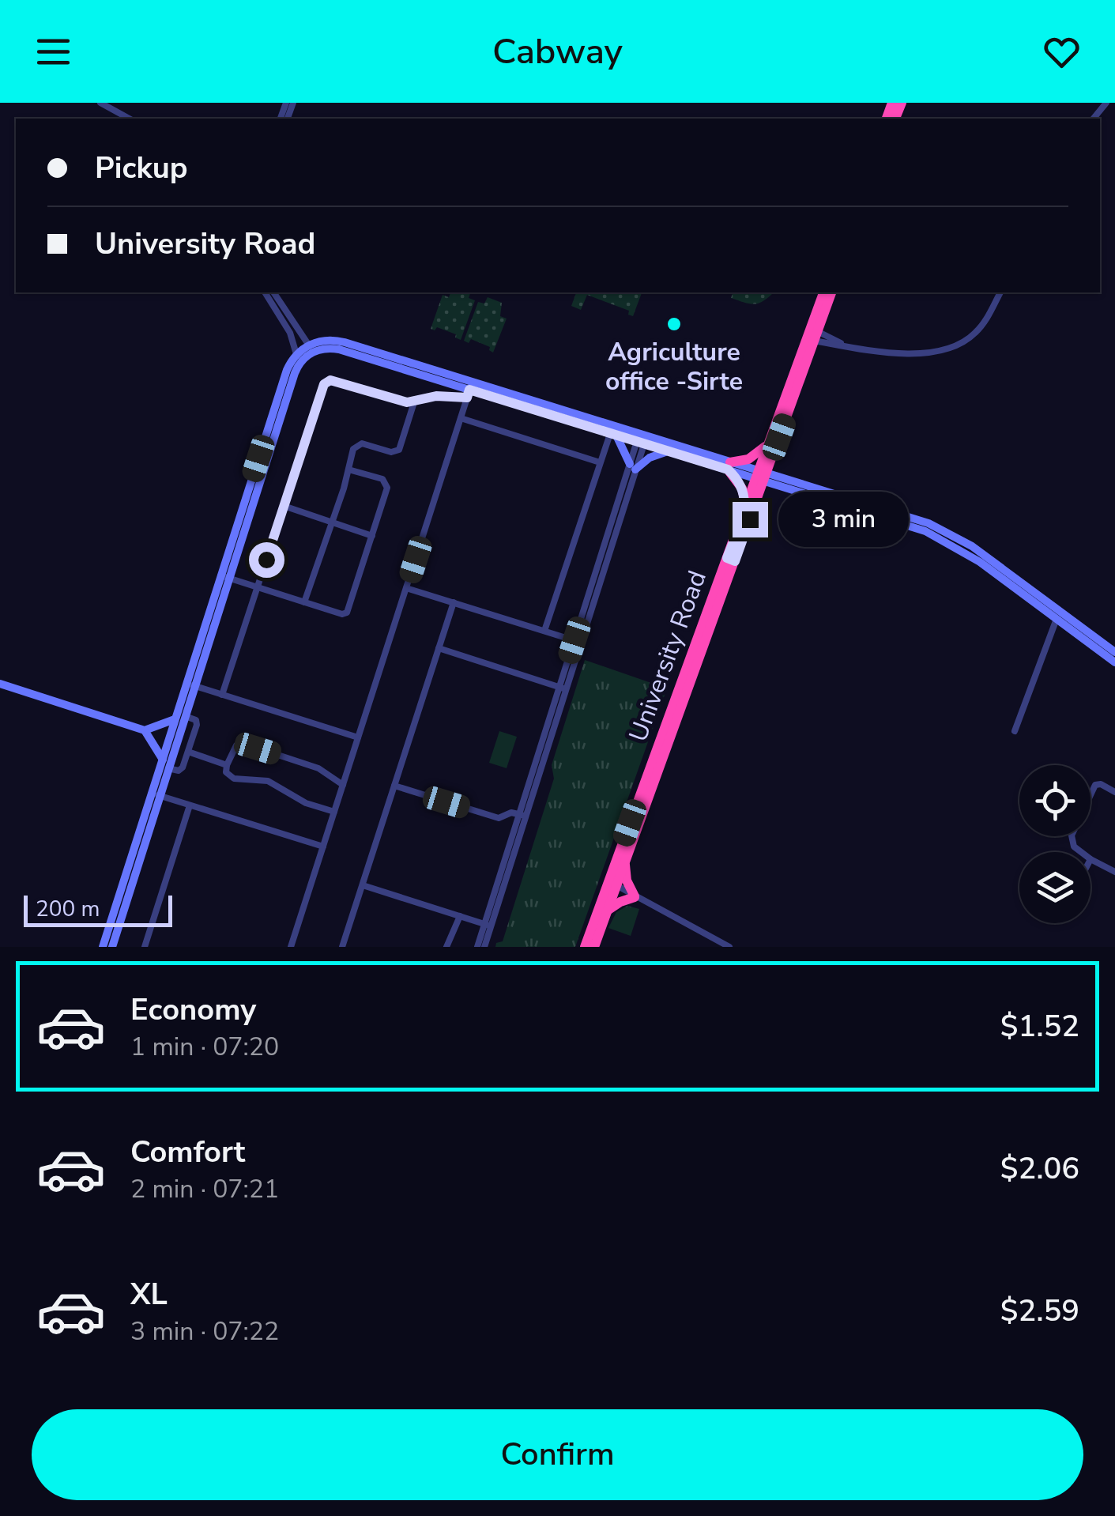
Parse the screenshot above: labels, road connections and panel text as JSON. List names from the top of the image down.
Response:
{
  "streets": {
    "highway": ["University Road"]
  },
  "places": ["Agriculture office -Sirte"],
  "scale_bar": "200 m",
  "page": {
    "header": "Cabway",
    "banner": ["Pickup", "University Road"],
    "bubble": "3 min",
    "scale": "200 m",
    "list": [
      {
        "name": "Economy",
        "note": "1 min · 07:20",
        "value": "$1.52"
      },
      {
        "name": "Comfort",
        "note": "2 min · 07:21",
        "value": "$2.06"
      },
      {
        "name": "XL",
        "note": "3 min · 07:22",
        "value": "$2.59"
      }
    ],
    "buttons": "Confirm"
  }
}
